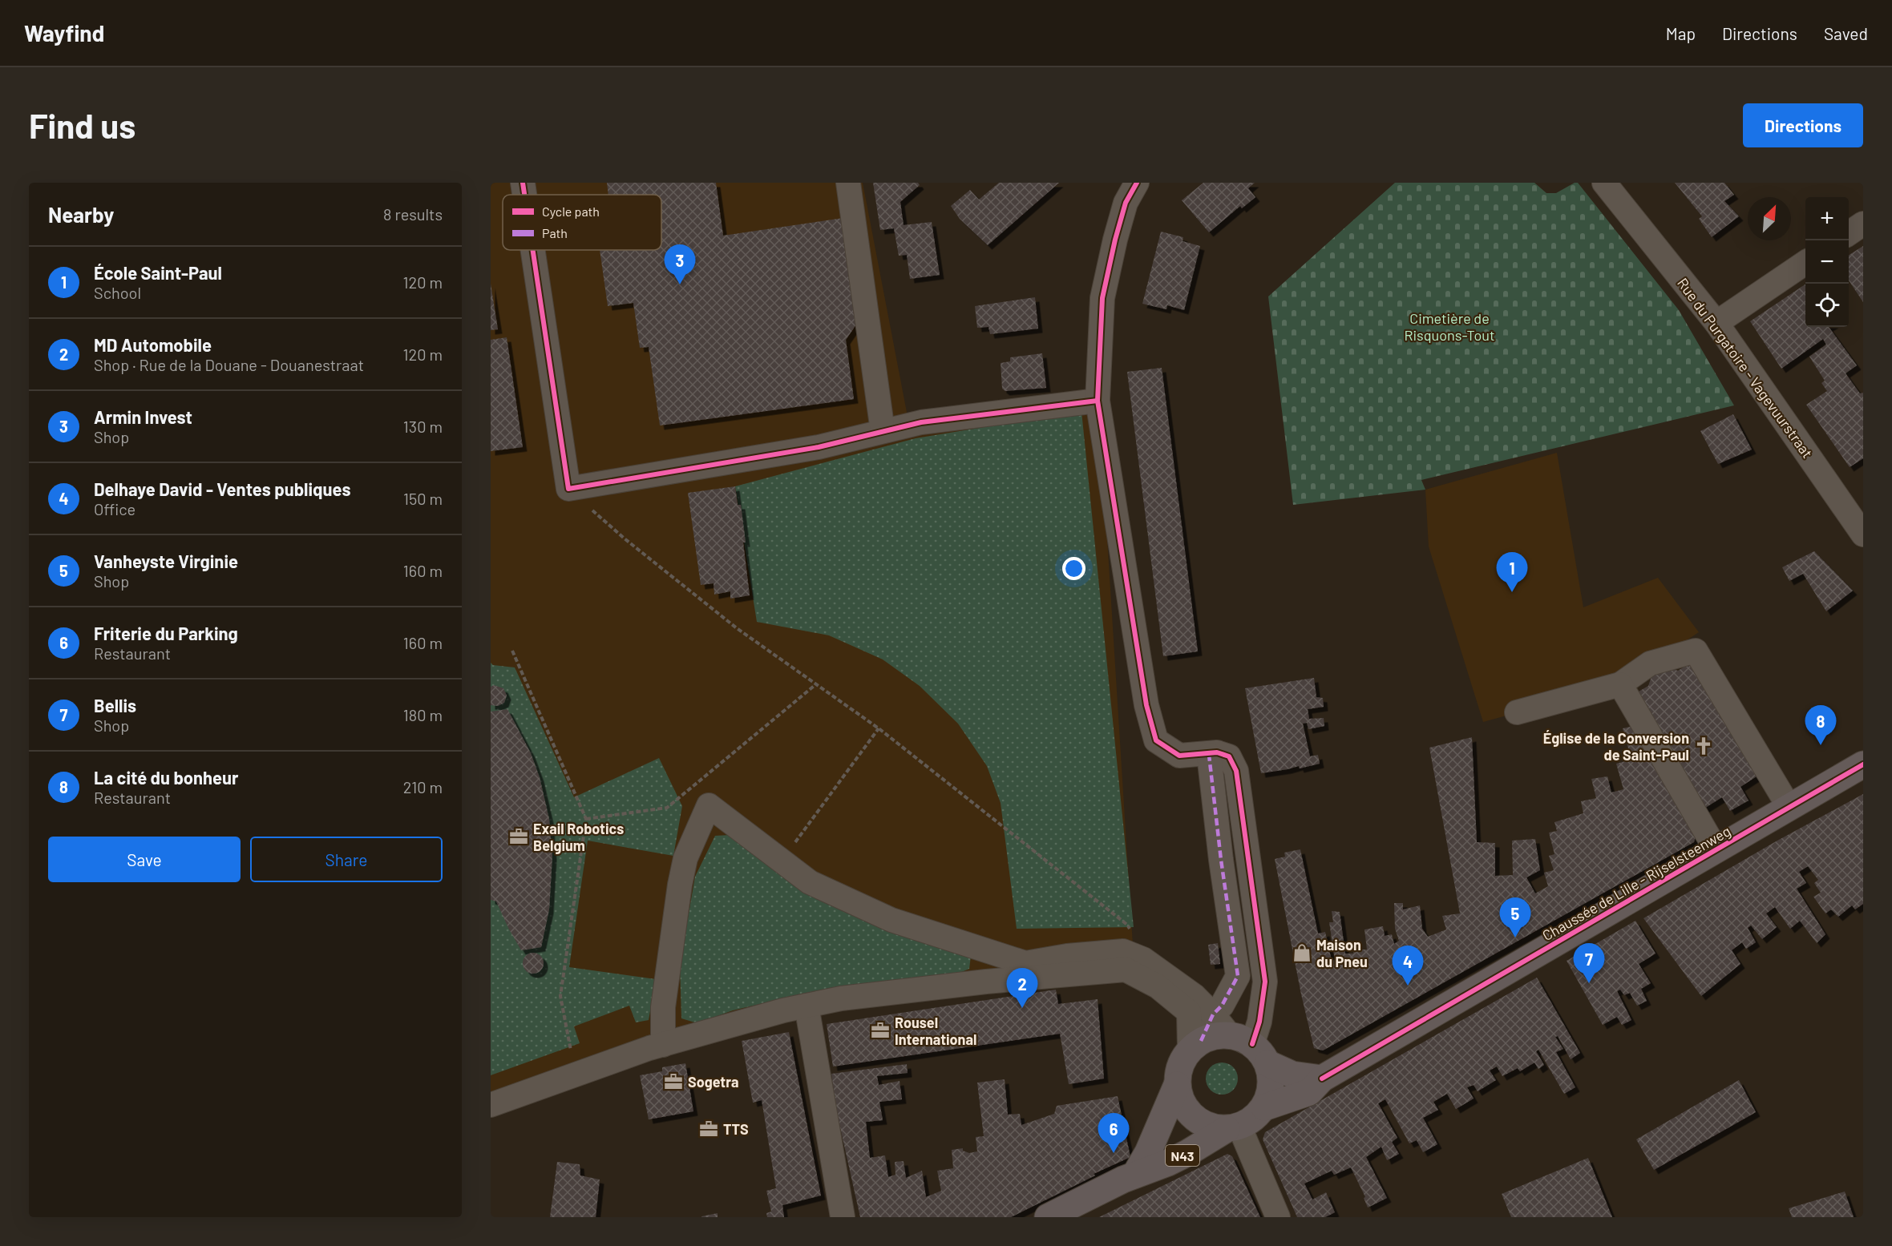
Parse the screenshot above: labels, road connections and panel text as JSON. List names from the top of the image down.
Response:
{
  "streets": {
    "main road": ["Chaussée de Lille - Rijselsteenweg", "N43"],
    "street": ["Rue du Purgatoire - Vagevuurstraat"]
  },
  "crossings": [
    ["Chaussée de Lille - Rijselsteenweg", "N43"]
  ],
  "parks": ["Cimetière de Risquons-Tout"],
  "places": {
    "church": ["Église de la Conversion de Saint-Paul"],
    "office": [
      "Exail Robotics Belgium",
      "Rousel International",
      "Sogetra",
      "TTS"
    ],
    "shop": ["Maison du Pneu"]
  },
  "legend": ["Cycle path", "Path"],
  "north": "top right",
  "page": {
    "header": "Wayfind",
    "nav": ["Map", "Directions", "Saved"],
    "buttons": [
      "Directions",
      ["Save", "Share"]
    ],
    "title": "Find us",
    "heading": ["Nearby", "8 results"],
    "map_buttons": ["+", "−"],
    "pins": [
      "3",
      "1",
      "8",
      "5",
      "7",
      "4",
      "2",
      "6"
    ],
    "list": [
      {
        "mark": "1",
        "name": "École Saint-Paul",
        "note": "School",
        "value": "120 m"
      },
      {
        "mark": "2",
        "name": "MD Automobile",
        "note": "Shop · Rue de la Douane - Douanestraat",
        "value": "120 m"
      },
      {
        "mark": "3",
        "name": "Armin Invest",
        "note": "Shop",
        "value": "130 m"
      },
      {
        "mark": "4",
        "name": "Delhaye David - Ventes publiques",
        "note": "Office",
        "value": "150 m"
      },
      {
        "mark": "5",
        "name": "Vanheyste Virginie",
        "note": "Shop",
        "value": "160 m"
      },
      {
        "mark": "6",
        "name": "Friterie du Parking",
        "note": "Restaurant",
        "value": "160 m"
      },
      {
        "mark": "7",
        "name": "Bellis",
        "note": "Shop",
        "value": "180 m"
      },
      {
        "mark": "8",
        "name": "La cité du bonheur",
        "note": "Restaurant",
        "value": "210 m"
      }
    ]
  }
}
